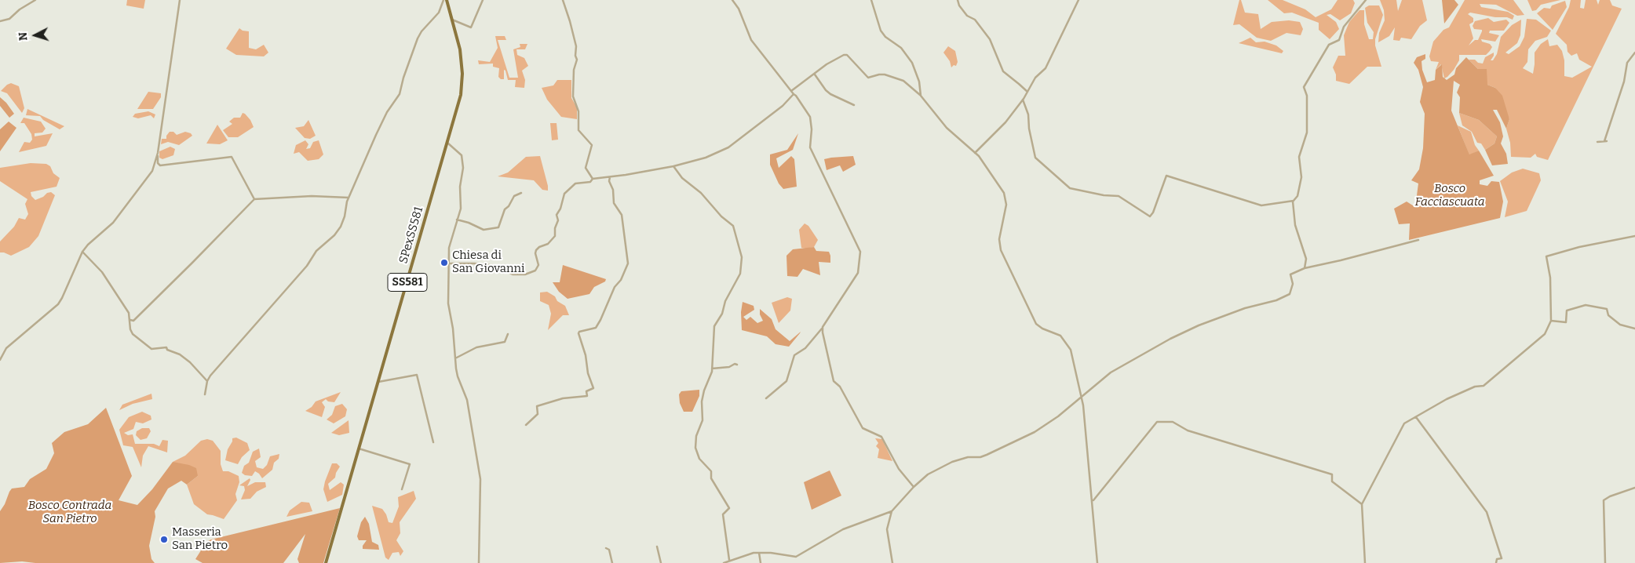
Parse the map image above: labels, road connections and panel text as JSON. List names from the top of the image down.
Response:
{
  "streets": {
    "main road": ["SPexSS581", "SS581"]
  },
  "parks": ["Bosco Facciascuata", "Bosco Contrada San Pietro"],
  "places": ["Chiesa di San Giovanni", "Masseria San Pietro"],
  "north": "left"
}
